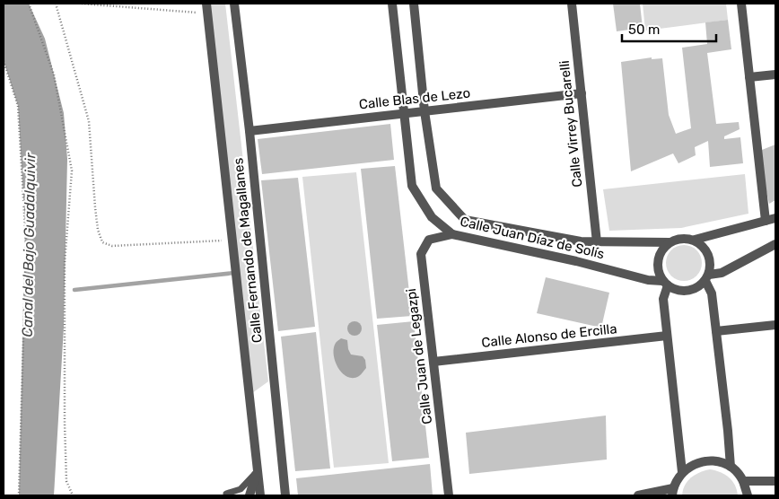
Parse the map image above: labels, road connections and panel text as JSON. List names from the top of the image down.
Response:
{
  "streets": {
    "street": [
      "Calle Blas de Lezo",
      "Calle Virrey Bucarelli",
      "Calle Juan Díaz de Solís",
      "Calle Fernando de Magallanes",
      "Calle Alonso de Ercilla",
      "Calle Juan de Legazpi"
    ]
  },
  "crossings": [
    ["Calle Blas de Lezo", "Calle Virrey Bucarelli"],
    ["Calle Blas de Lezo", "Calle Juan Díaz de Solís"],
    ["Calle Blas de Lezo", "Calle Fernando de Magallanes"],
    ["Calle Virrey Bucarelli", "Calle Juan Díaz de Solís"],
    ["Calle Juan Díaz de Solís", "Calle Juan de Legazpi"],
    ["Calle Alonso de Ercilla", "Calle Juan de Legazpi"]
  ],
  "water": ["Canal del Bajo Guadalquivir"],
  "scale_bar": "50 m"
}
